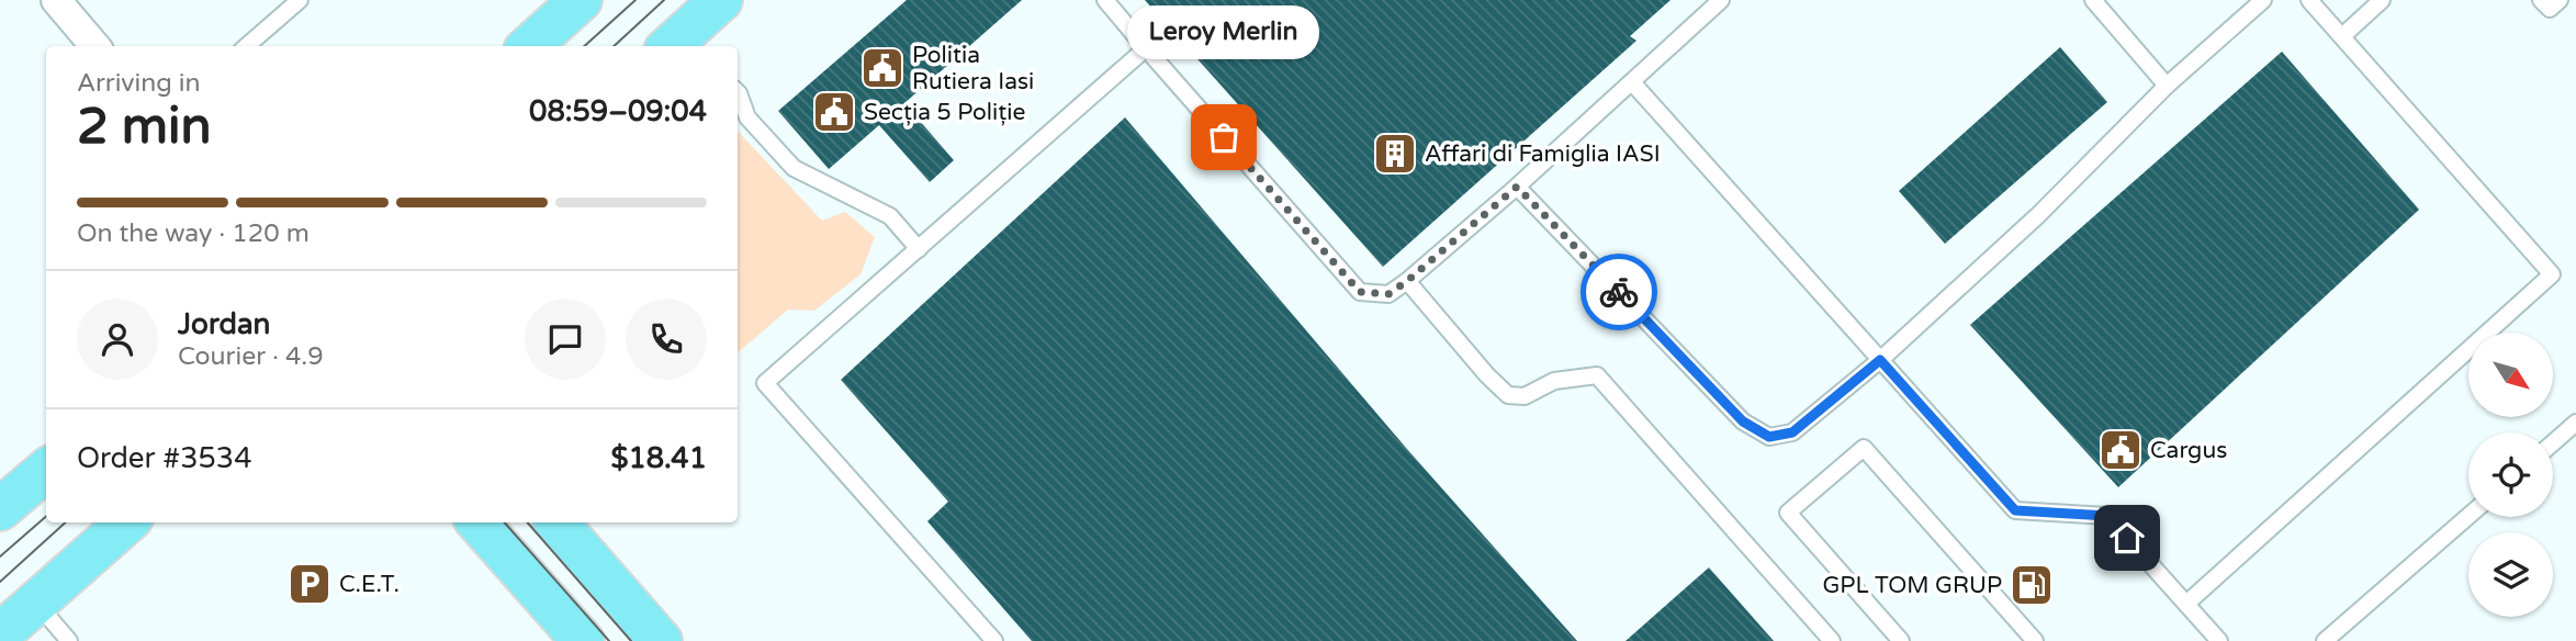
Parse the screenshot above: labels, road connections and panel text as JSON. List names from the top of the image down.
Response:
{
  "places": {
    "public building": ["Politia Rutiera Iasi", "Secția 5 Poliție", "Cargus"],
    "other": ["Leroy Merlin"],
    "building": ["Affari di Famiglia IASI"],
    "parking": ["C.E.T."],
    "fuel station": ["GPL TOM GRUP"]
  },
  "north": "bottom right",
  "page": {
    "bubble": "Leroy Merlin",
    "heading": ["2 min", "Arriving in", "08:59–09:04"],
    "panel": [
      "Jordan",
      "Courier · 4.9",
      "Order #3534",
      "$18.41"
    ],
    "bar": "On the way · 120 m"
  }
}
